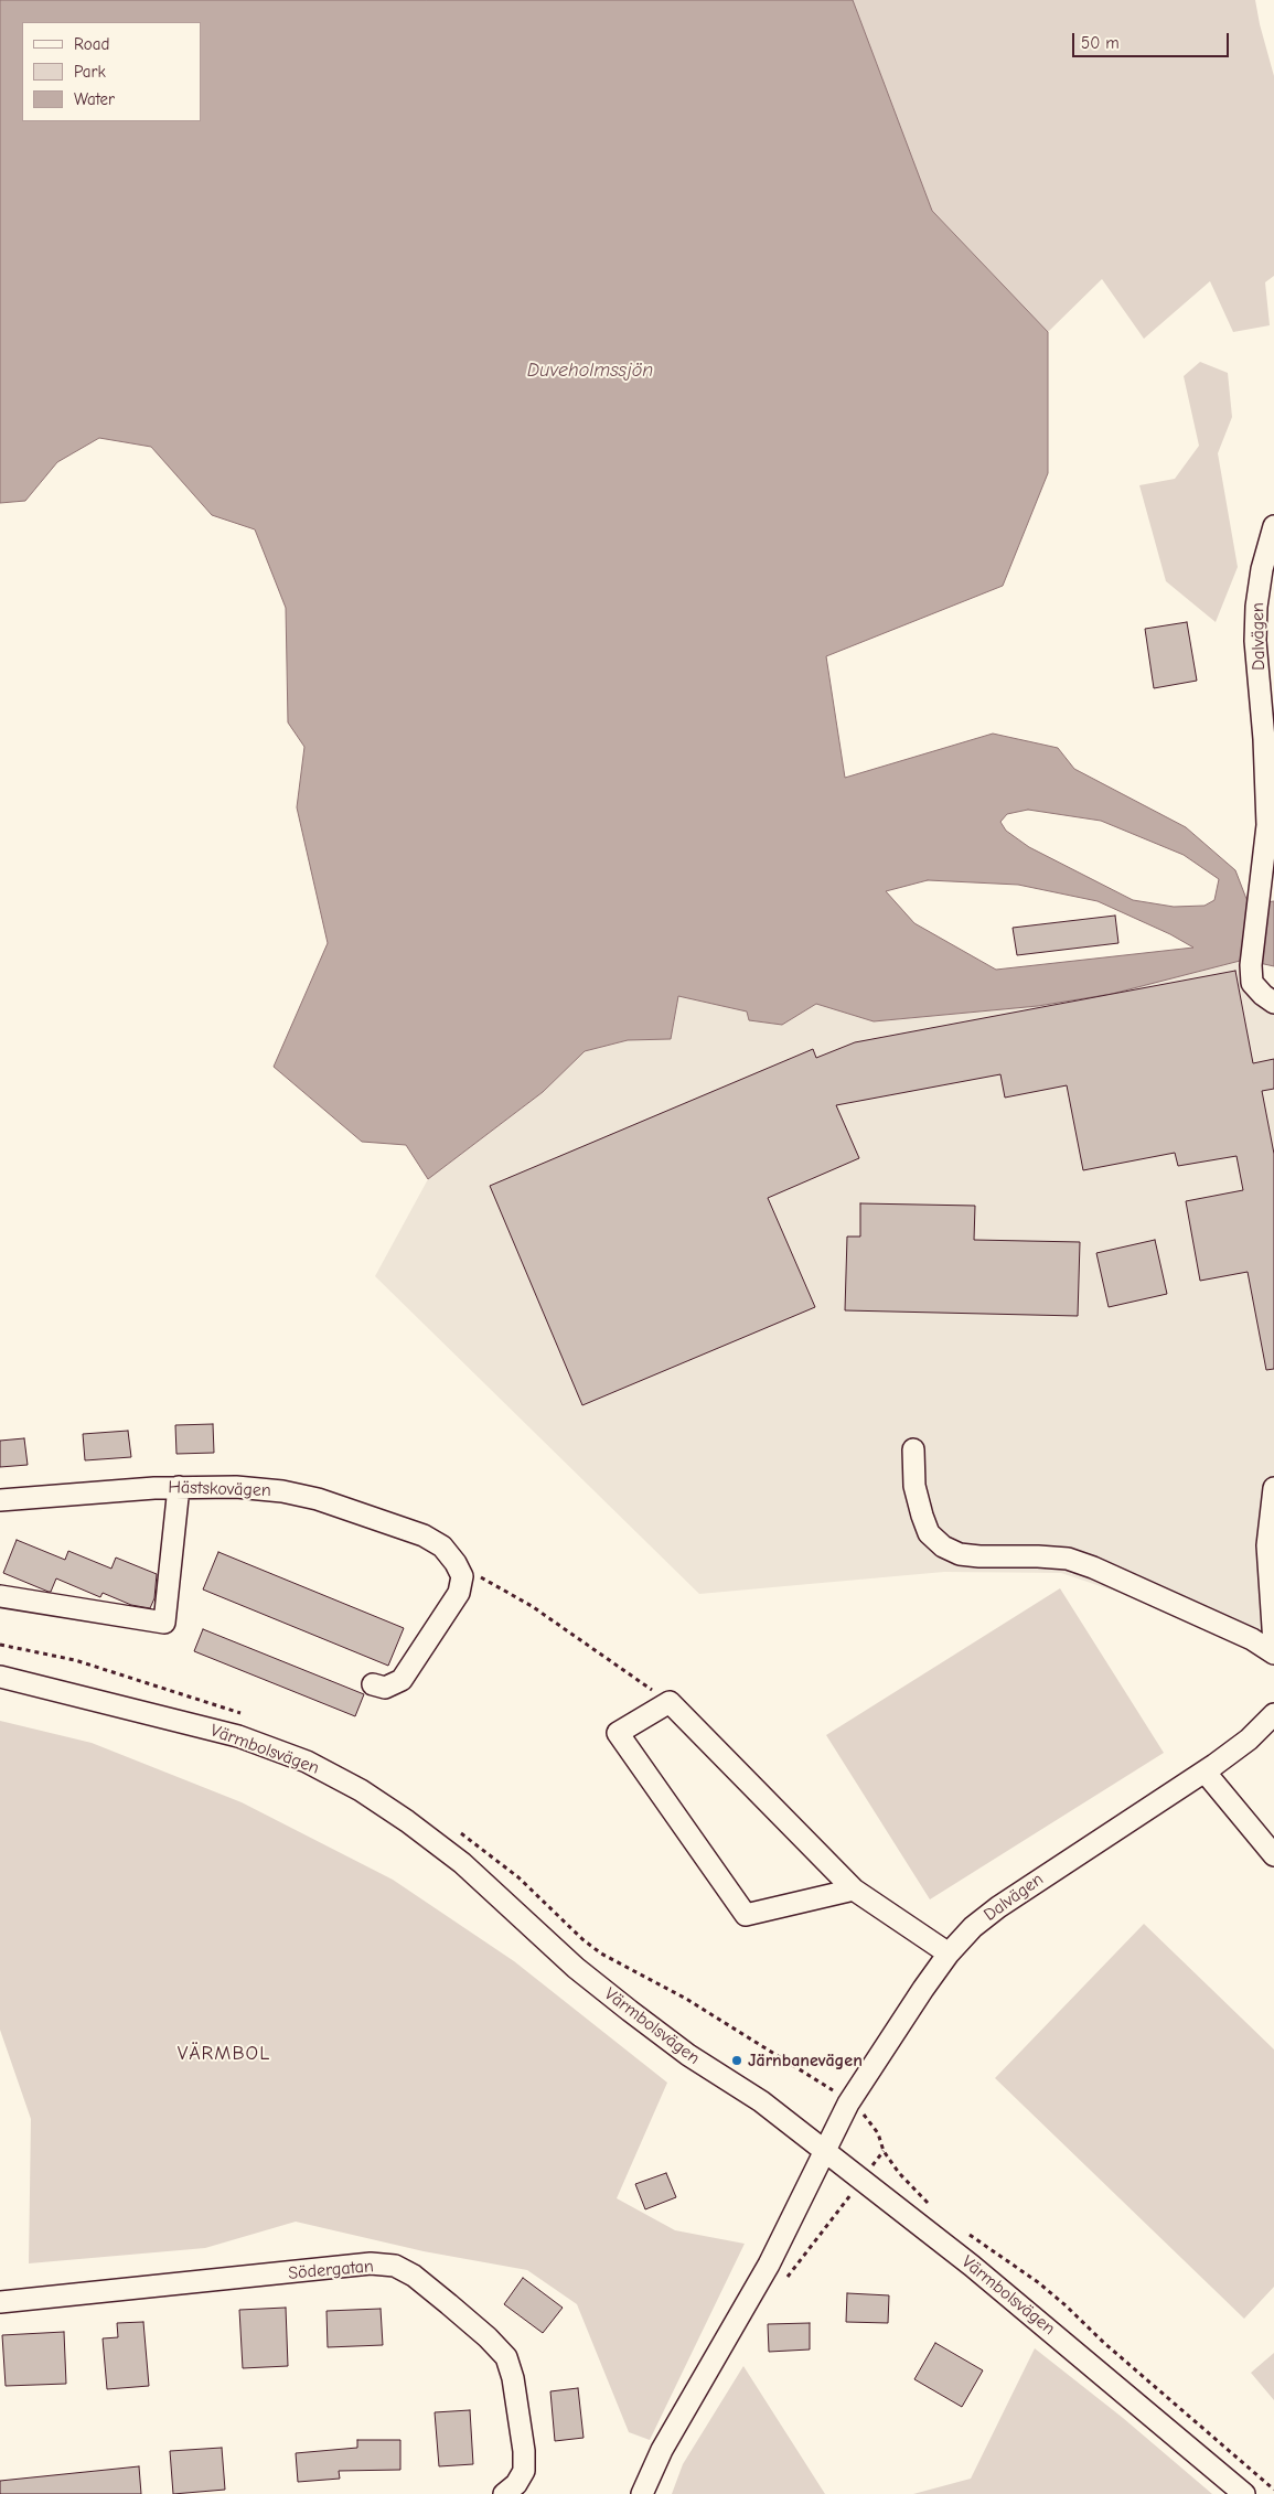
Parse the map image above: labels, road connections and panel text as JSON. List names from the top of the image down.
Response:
{
  "streets": {
    "street": [
      "Dalvägen",
      "Hästskovägen",
      "Värmbolsvägen",
      "Södergatan"
    ]
  },
  "crossings": [
    ["Dalvägen", "Värmbolsvägen"]
  ],
  "districts": ["VÄRMBOL"],
  "water": ["Duveholmssjön"],
  "places": ["Järnbanevägen"],
  "legend": ["Road", "Park", "Water"],
  "scale_bar": "50 m"
}
